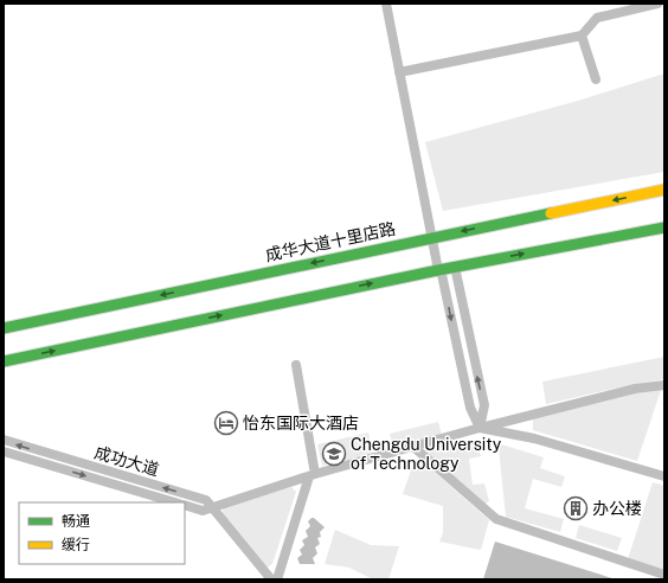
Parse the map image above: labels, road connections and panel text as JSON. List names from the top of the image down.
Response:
{
  "streets": {
    "main road": ["成华大道十里店路"],
    "street": ["成功大道"]
  },
  "places": {
    "hotel": ["怡东国际大酒店"],
    "school or university": ["Chengdu University of Technology"],
    "building": ["办公楼"]
  },
  "legend": ["畅通", "缓行"]
}
